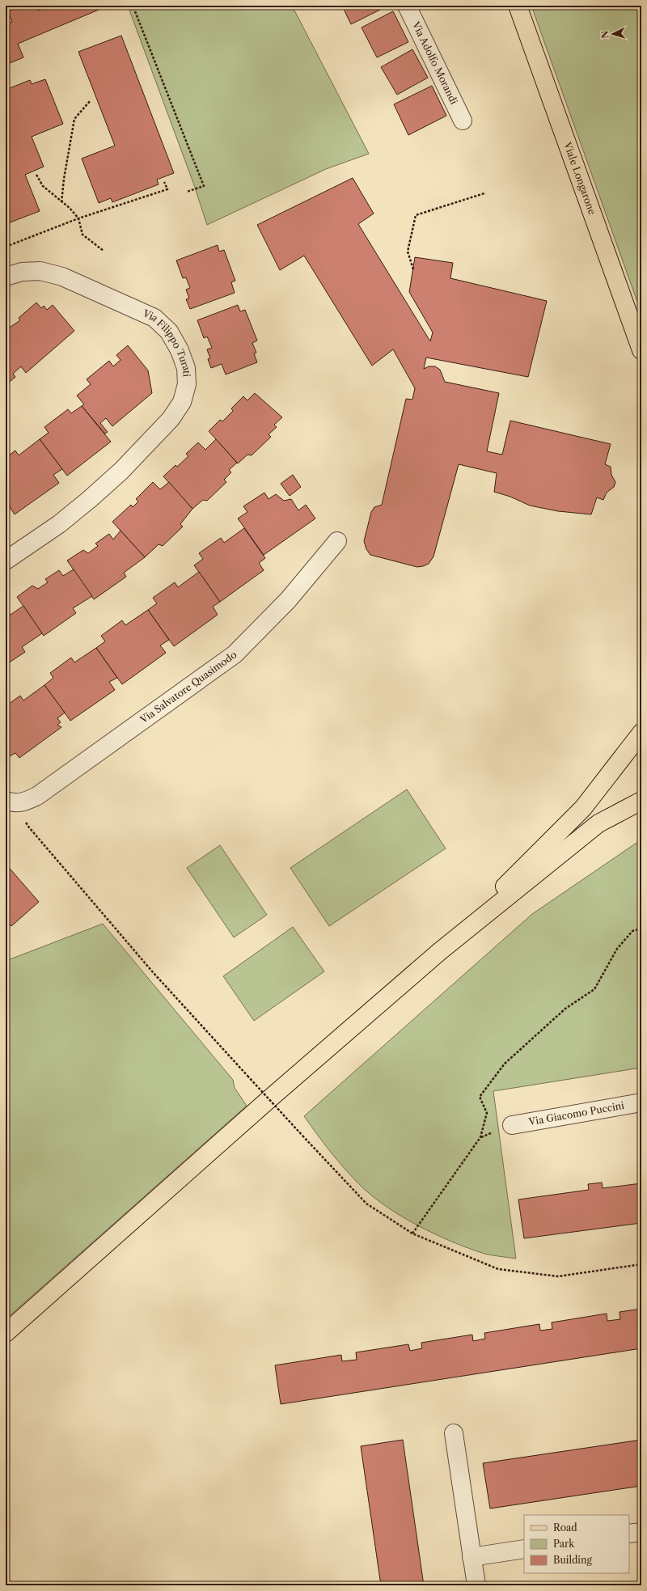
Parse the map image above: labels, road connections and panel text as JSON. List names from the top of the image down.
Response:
{
  "streets": {
    "main road": ["Viale Longarone"],
    "street": [
      "Via Adolfo Morandi",
      "Via Filippo Turati",
      "Via Salvatore Quasimodo",
      "Via Giacomo Puccini"
    ]
  },
  "legend": ["Road", "Park", "Building"],
  "north": "left"
}
